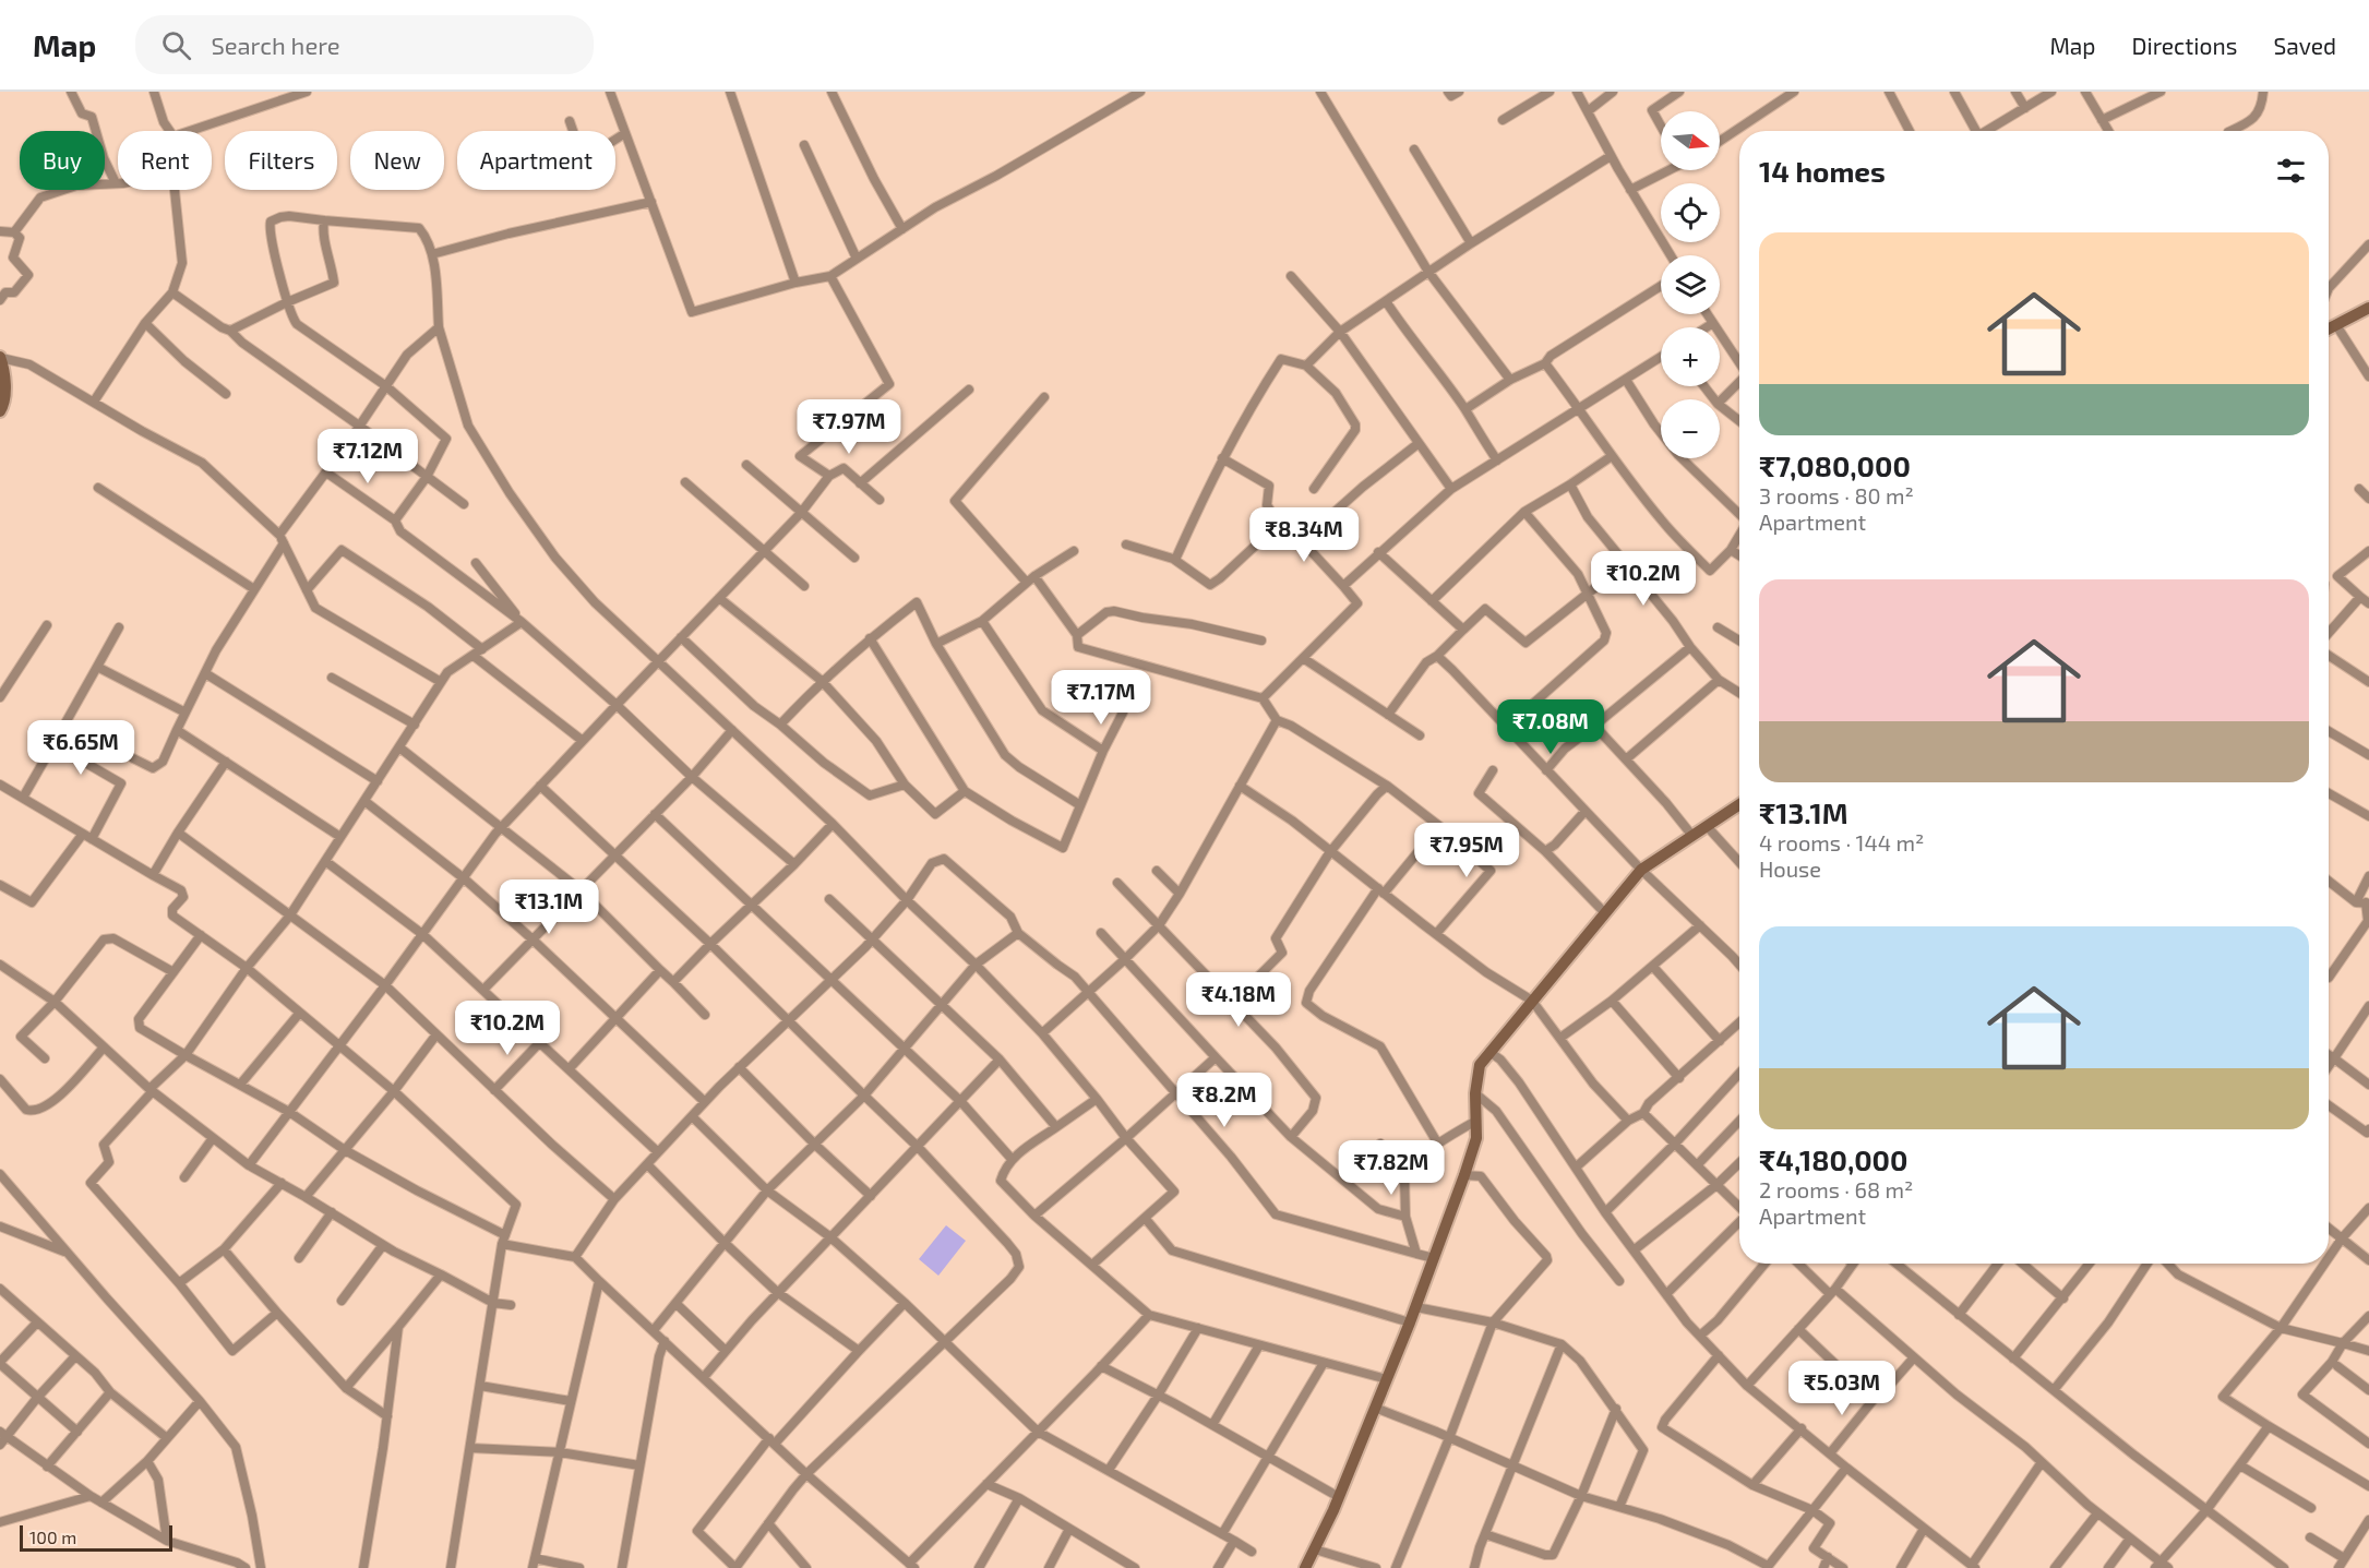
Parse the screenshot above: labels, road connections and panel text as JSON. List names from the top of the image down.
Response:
{
  "scale_bar": "100 m",
  "north": "right",
  "page": {
    "header": "Map",
    "search": "Search here",
    "nav": ["Map", "Directions", "Saved"],
    "map_buttons": ["+", "−"],
    "chip": [
      "Buy",
      "Rent",
      "Filters",
      "New",
      "Apartment"
    ],
    "heading": "14 homes",
    "list": [
      {
        "name": "₹7,080,000",
        "note": "3 rooms · 80 m² · Apartment"
      },
      {
        "name": "₹13.1M",
        "note": "4 rooms · 144 m² · House"
      },
      {
        "name": "₹4,180,000",
        "note": "2 rooms · 68 m² · Apartment"
      }
    ],
    "price": [
      "₹7.97M",
      "₹7.12M",
      "₹8.34M",
      "₹10.2M",
      "₹7.17M",
      "₹7.08M",
      "₹6.65M",
      "₹7.95M",
      "₹13.1M",
      "₹4.18M",
      "₹10.2M",
      "₹8.2M",
      "₹7.82M",
      "₹5.03M"
    ],
    "scale": "100 m"
  }
}
